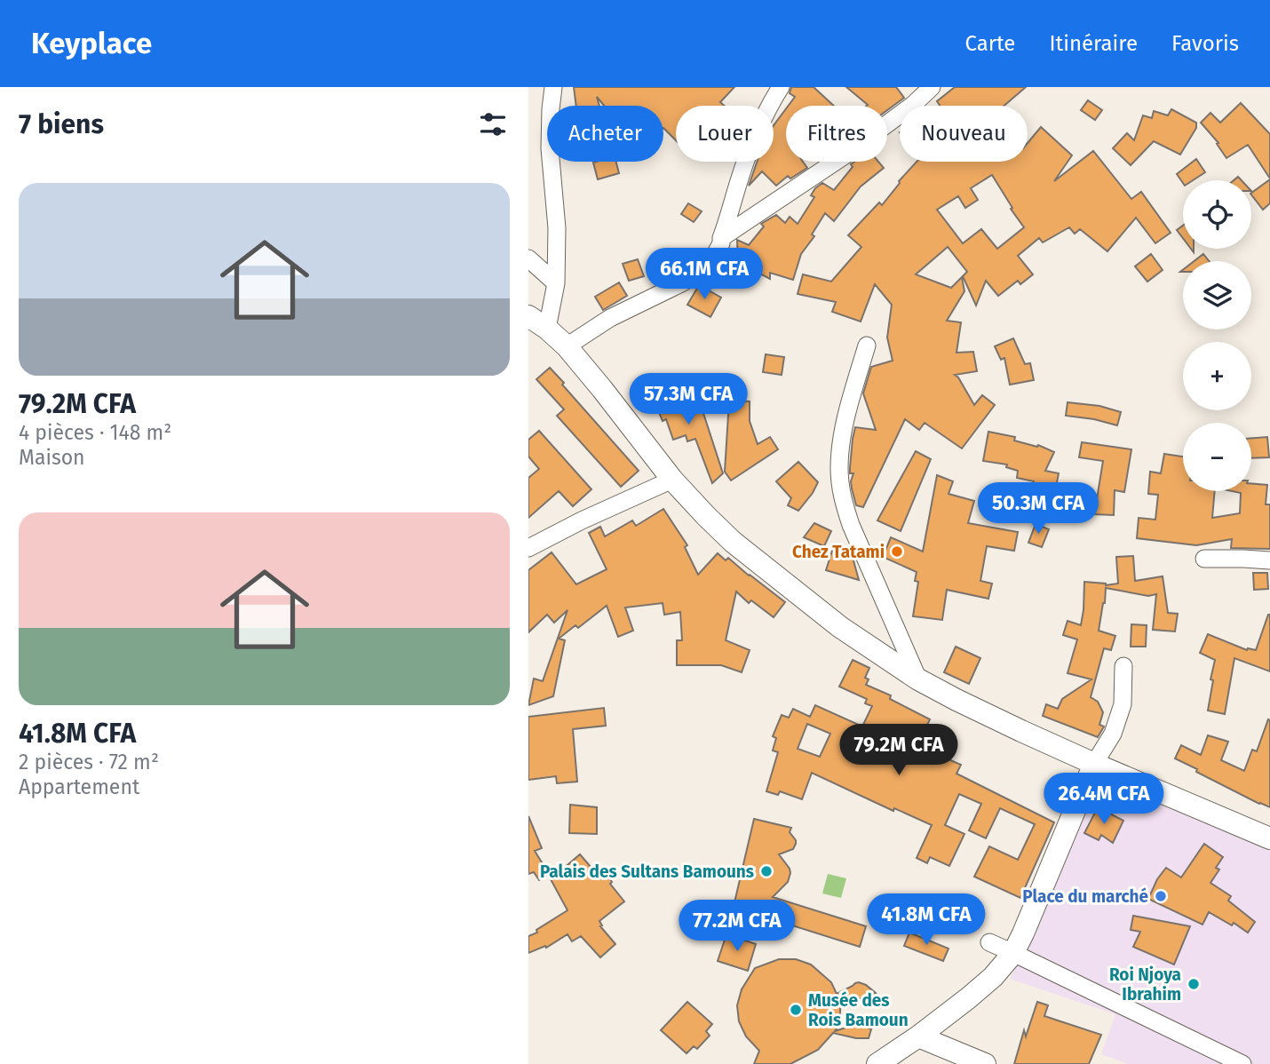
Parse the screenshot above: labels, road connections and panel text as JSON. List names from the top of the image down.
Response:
{
  "places": [
    "Chez Tatami",
    "Palais des Sultans Bamouns",
    "Place du marché",
    "Roi Njoya Ibrahim",
    "Musée des Rois Bamoun"
  ],
  "page": {
    "header": "Keyplace",
    "nav": ["Carte", "Itinéraire", "Favoris"],
    "heading": "7 biens",
    "chip": [
      "Acheter",
      "Louer",
      "Filtres",
      "Nouveau"
    ],
    "list": [
      {
        "name": "79.2M CFA",
        "note": "4 pièces · 148 m² · Maison"
      },
      {
        "name": "41.8M CFA",
        "note": "2 pièces · 72 m² · Appartement"
      }
    ],
    "map_buttons": ["+", "−"],
    "price": [
      "66.1M CFA",
      "57.3M CFA",
      "50.3M CFA",
      "79.2M CFA",
      "26.4M CFA",
      "41.8M CFA",
      "77.2M CFA"
    ]
  }
}
